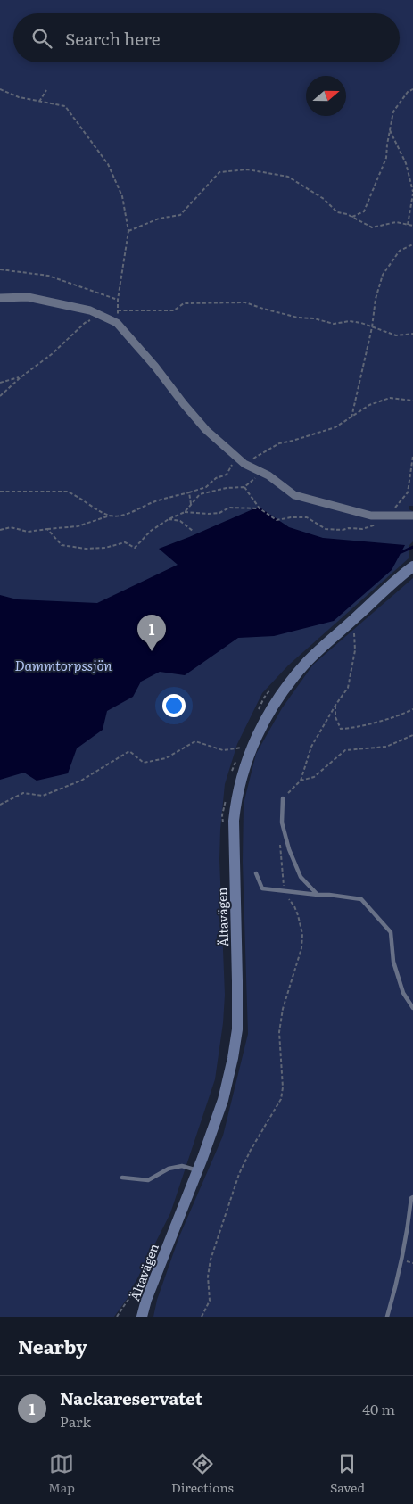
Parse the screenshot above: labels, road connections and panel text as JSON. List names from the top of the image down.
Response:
{
  "streets": {
    "main road": ["Ältavägen"]
  },
  "water": ["Dammtorpssjön"],
  "north": "right",
  "page": {
    "search": "Search here",
    "pins": "1",
    "heading": "Nearby",
    "list": [
      {
        "mark": "1",
        "name": "Nackareservatet",
        "note": "Park",
        "value": "40 m"
      }
    ],
    "nav": ["Map", "Directions", "Saved"]
  }
}
